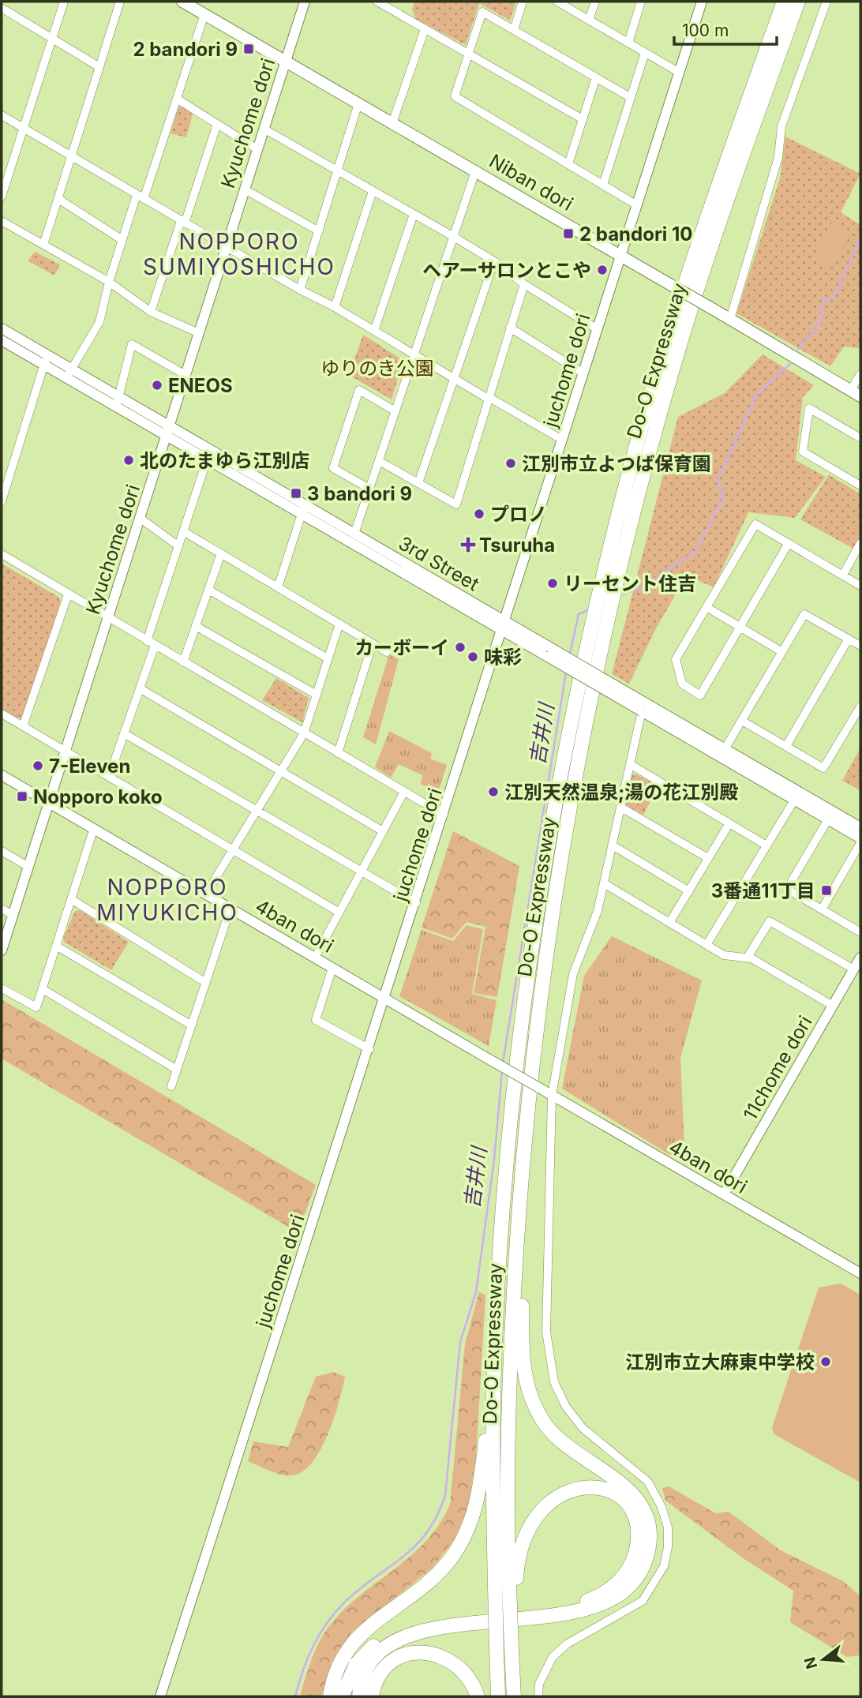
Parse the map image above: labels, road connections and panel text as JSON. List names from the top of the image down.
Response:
{
  "streets": {
    "highway": ["Do-O Expressway"],
    "main road": ["Niban dori"],
    "street": [
      "Kyuchome dori",
      "juchome dori",
      "3rd Street",
      "4ban dori",
      "11chome dori"
    ]
  },
  "crossings": [
    ["Kyuchome dori", "Niban dori"],
    ["Kyuchome dori", "3rd Street"],
    ["Kyuchome dori", "4ban dori"],
    ["Niban dori", "juchome dori"],
    ["juchome dori", "3rd Street"],
    ["juchome dori", "4ban dori"],
    ["4ban dori", "11chome dori"]
  ],
  "districts": ["NOPPORO SUMIYOSHICHO", "NOPPORO MIYUKICHO"],
  "water": ["吉井川"],
  "parks": ["ゆりのき公園"],
  "places": {
    "transit": [
      "2 bandori 9",
      "2 bandori 10",
      "3 bandori 9",
      "Nopporo koko",
      "3番通11丁目"
    ],
    "other": [
      "ヘアーサロンとこや",
      "ENEOS",
      "北のたまゆら江別店",
      "江別市立よつば保育園",
      "プロノ",
      "リーセント住吉",
      "カーボーイ",
      "味彩",
      "7-Eleven",
      "江別天然温泉;湯の花江別殿",
      "江別市立大麻東中学校"
    ],
    "health": ["Tsuruha"]
  },
  "scale_bar": "100 m",
  "north": "left"
}
